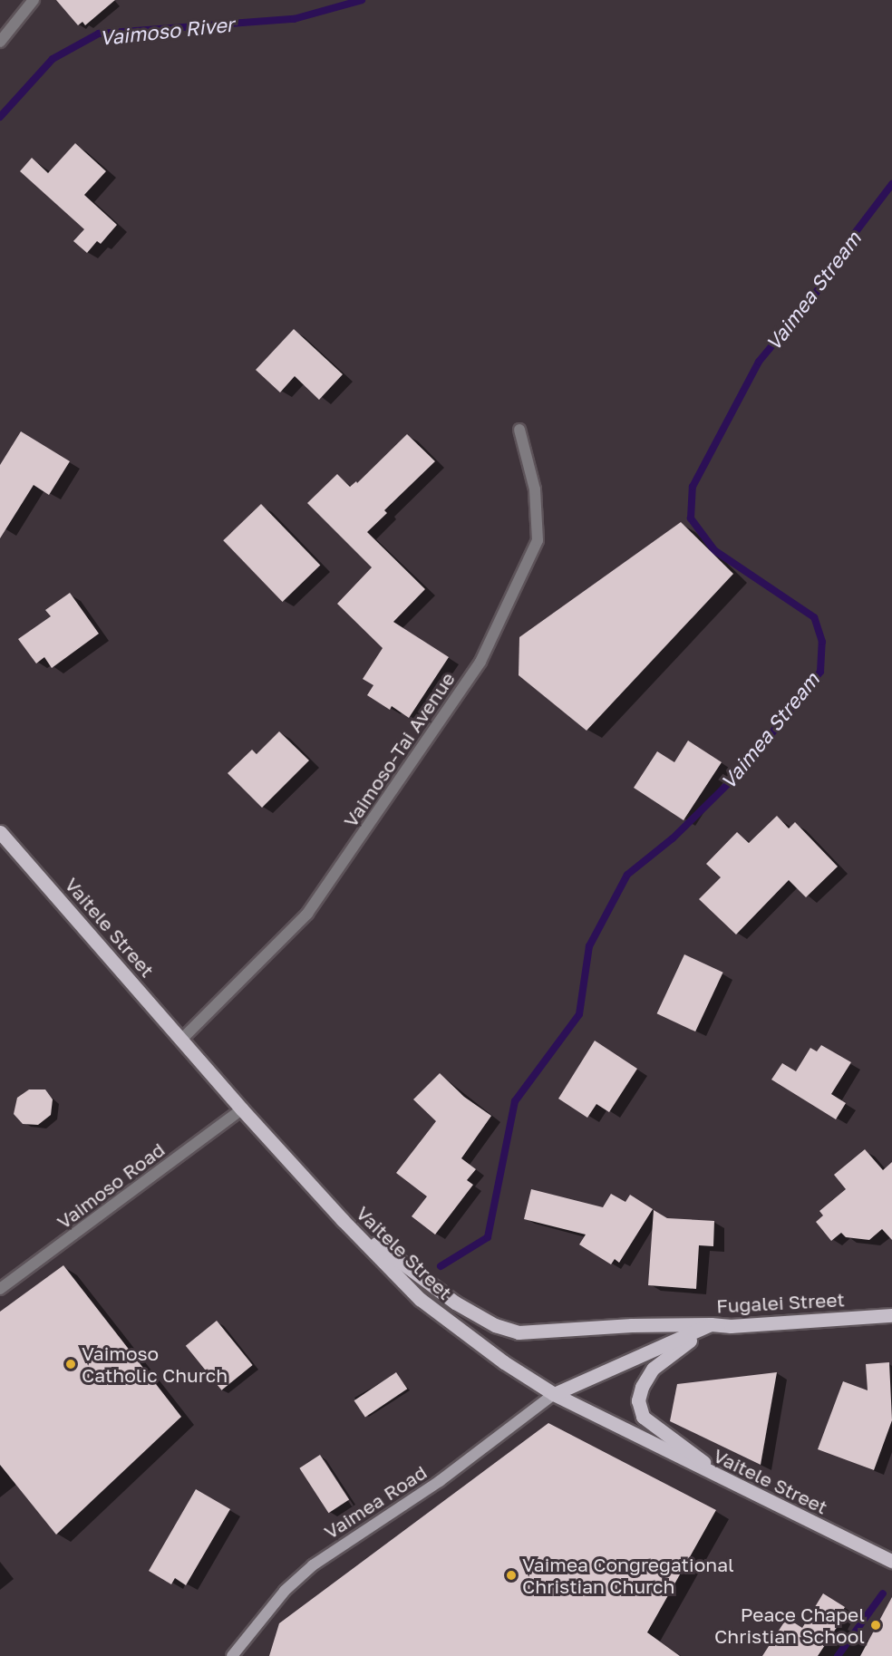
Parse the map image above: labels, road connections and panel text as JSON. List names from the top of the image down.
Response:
{
  "streets": {
    "main road": ["Vaitele Street", "Fugalei Street"],
    "street": ["Vaimoso-Tai Avenue", "Vaimoso Road", "Vaimea Road"]
  },
  "crossings": [
    ["Vaimoso-Tai Avenue", "Vaitele Street"],
    ["Vaitele Street", "Vaimoso Road"],
    ["Vaitele Street", "Fugalei Street"],
    ["Vaitele Street", "Vaimea Road"],
    ["Fugalei Street", "Vaimea Road"]
  ],
  "water": ["Vaimoso River", "Vaimea Stream"],
  "places": ["Vaimoso Catholic Church", "Vaimea Congregational Christian Church", "Peace Chapel Christian School"]
}
